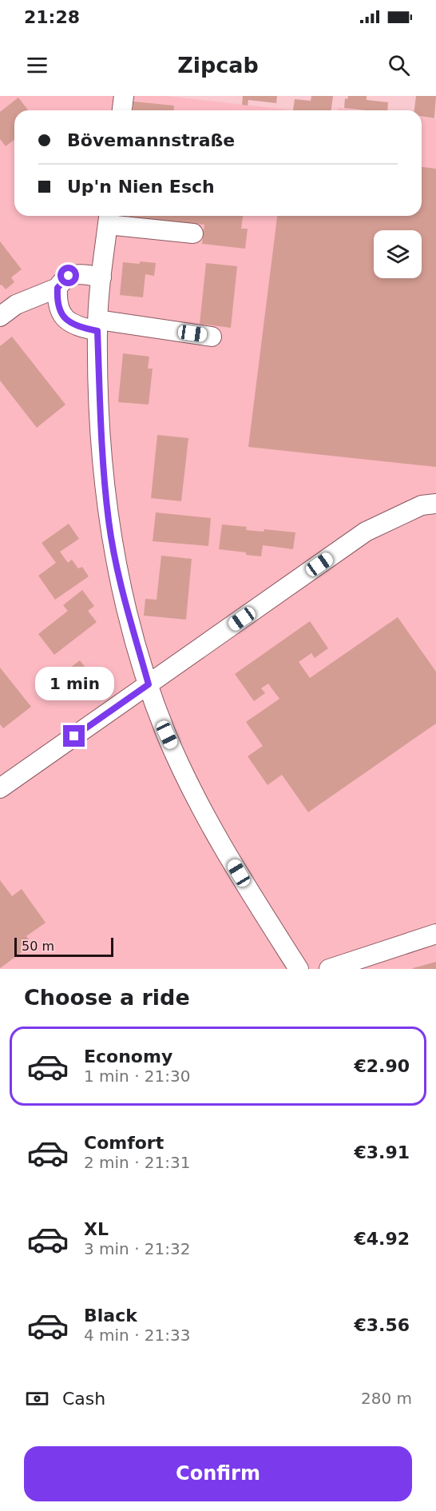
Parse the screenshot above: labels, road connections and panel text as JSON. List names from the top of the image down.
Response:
{
  "scale_bar": "50 m",
  "page": {
    "status": "21:28",
    "header": "Zipcab",
    "banner": ["Bövemannstraße", "Up'n Nien Esch"],
    "bubble": "1 min",
    "scale": "50 m",
    "heading": "Choose a ride",
    "list": [
      {
        "name": "Economy",
        "note": "1 min · 21:30",
        "value": "€2.90"
      },
      {
        "name": "Comfort",
        "note": "2 min · 21:31",
        "value": "€3.91"
      },
      {
        "name": "XL",
        "note": "3 min · 21:32",
        "value": "€4.92"
      },
      {
        "name": "Black",
        "note": "4 min · 21:33",
        "value": "€3.56"
      }
    ],
    "pay": ["Cash", "280 m"],
    "buttons": "Confirm"
  }
}
